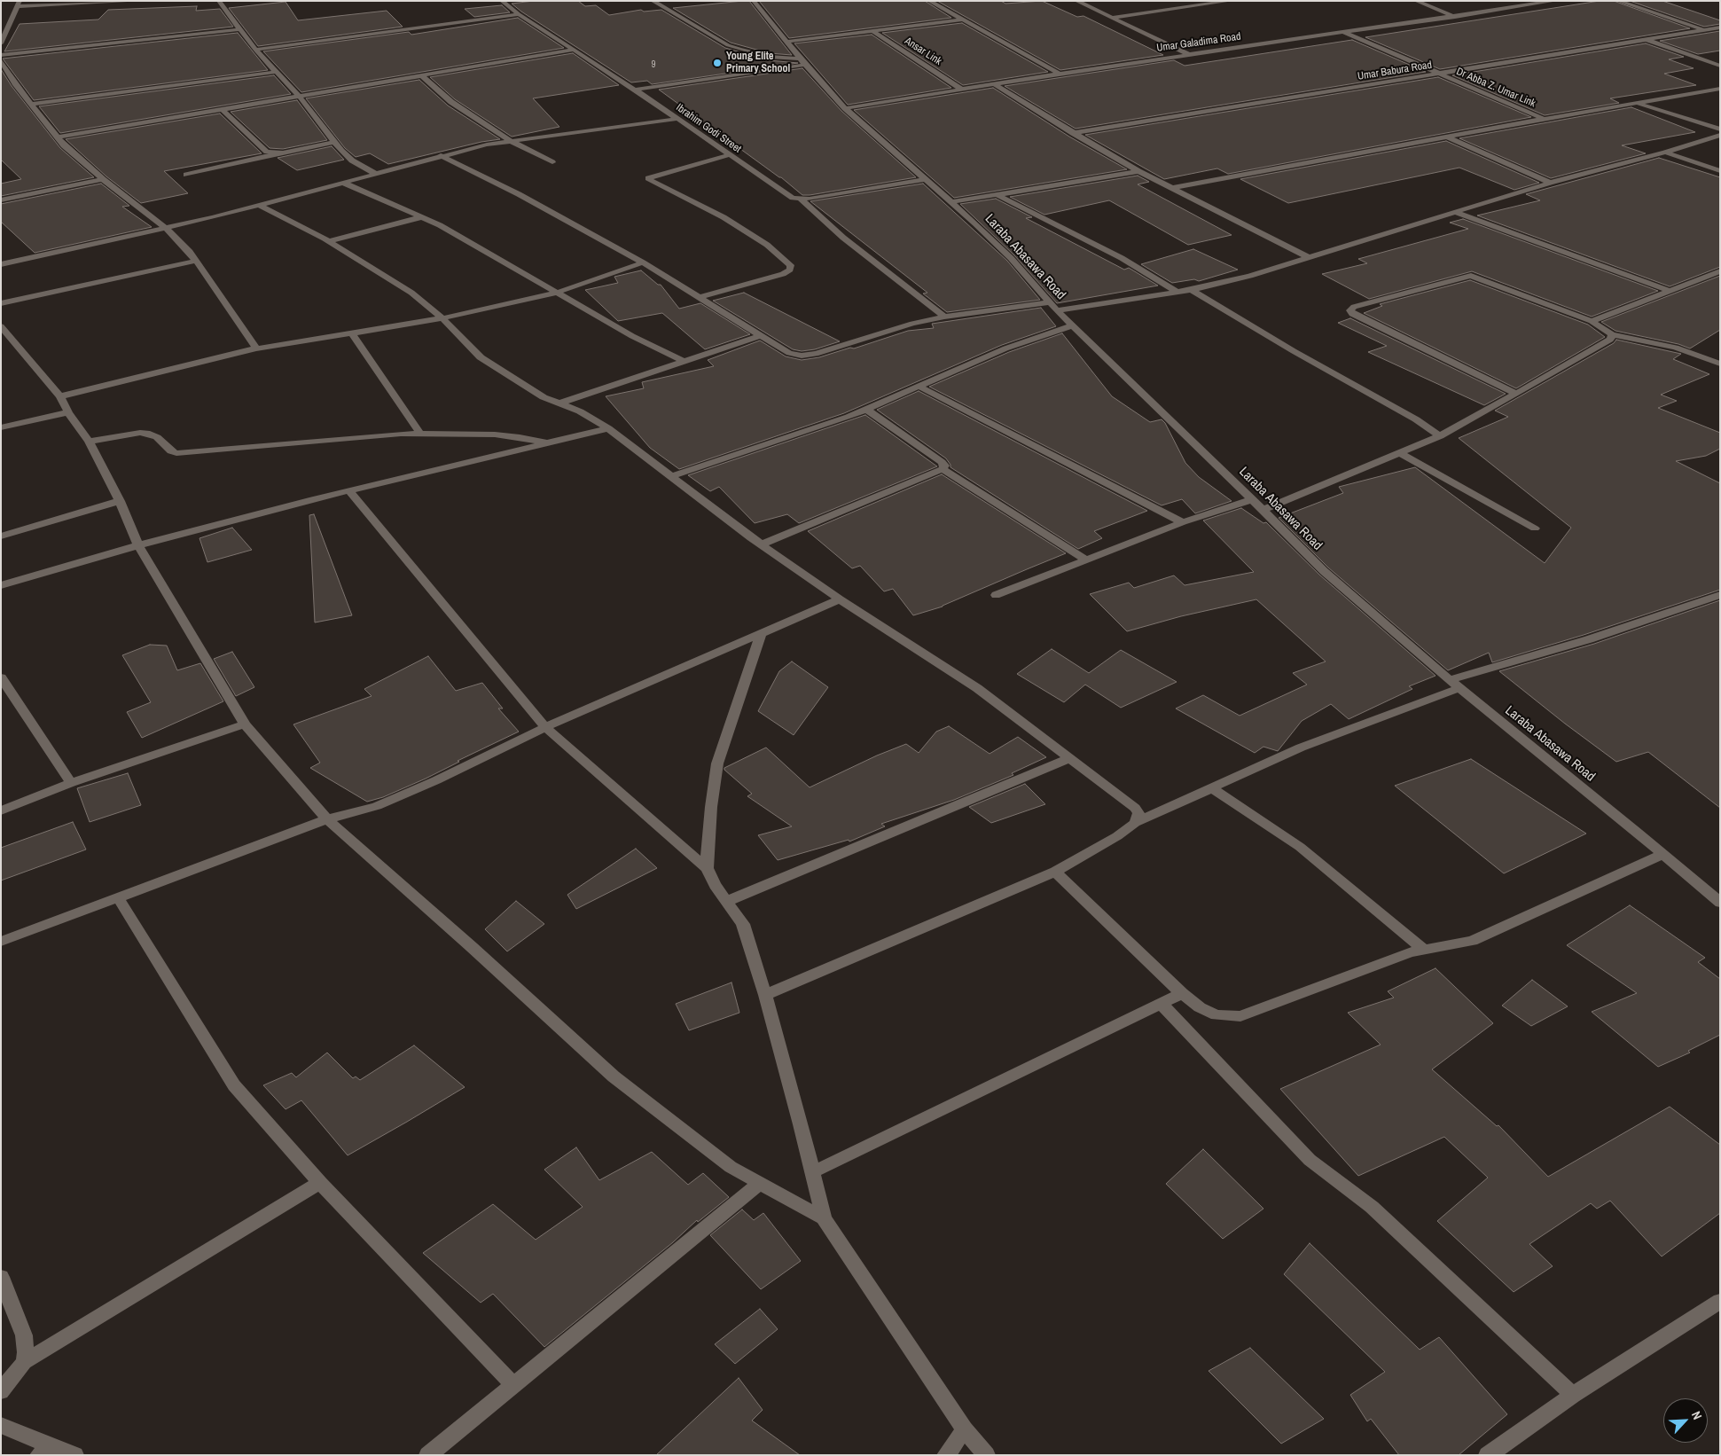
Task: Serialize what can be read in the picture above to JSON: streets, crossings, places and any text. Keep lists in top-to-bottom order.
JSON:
{
  "streets": {
    "street": [
      "Umar Galadima Road",
      "Ansar Link",
      "Umar Babura Road",
      "Dr Abba Z. Umar Link",
      "Ibrahim Godi Street",
      "Laraba Abasawa Road"
    ]
  },
  "crossings": [
    ["Umar Galadima Road", "Ansar Link"],
    ["Umar Galadima Road", "Dr Abba Z. Umar Link"],
    ["Umar Galadima Road", "Laraba Abasawa Road"],
    ["Umar Babura Road", "Dr Abba Z. Umar Link"]
  ],
  "places": ["Young Elite Primary School"],
  "house_numbers": ["9"],
  "north": "top right"
}
